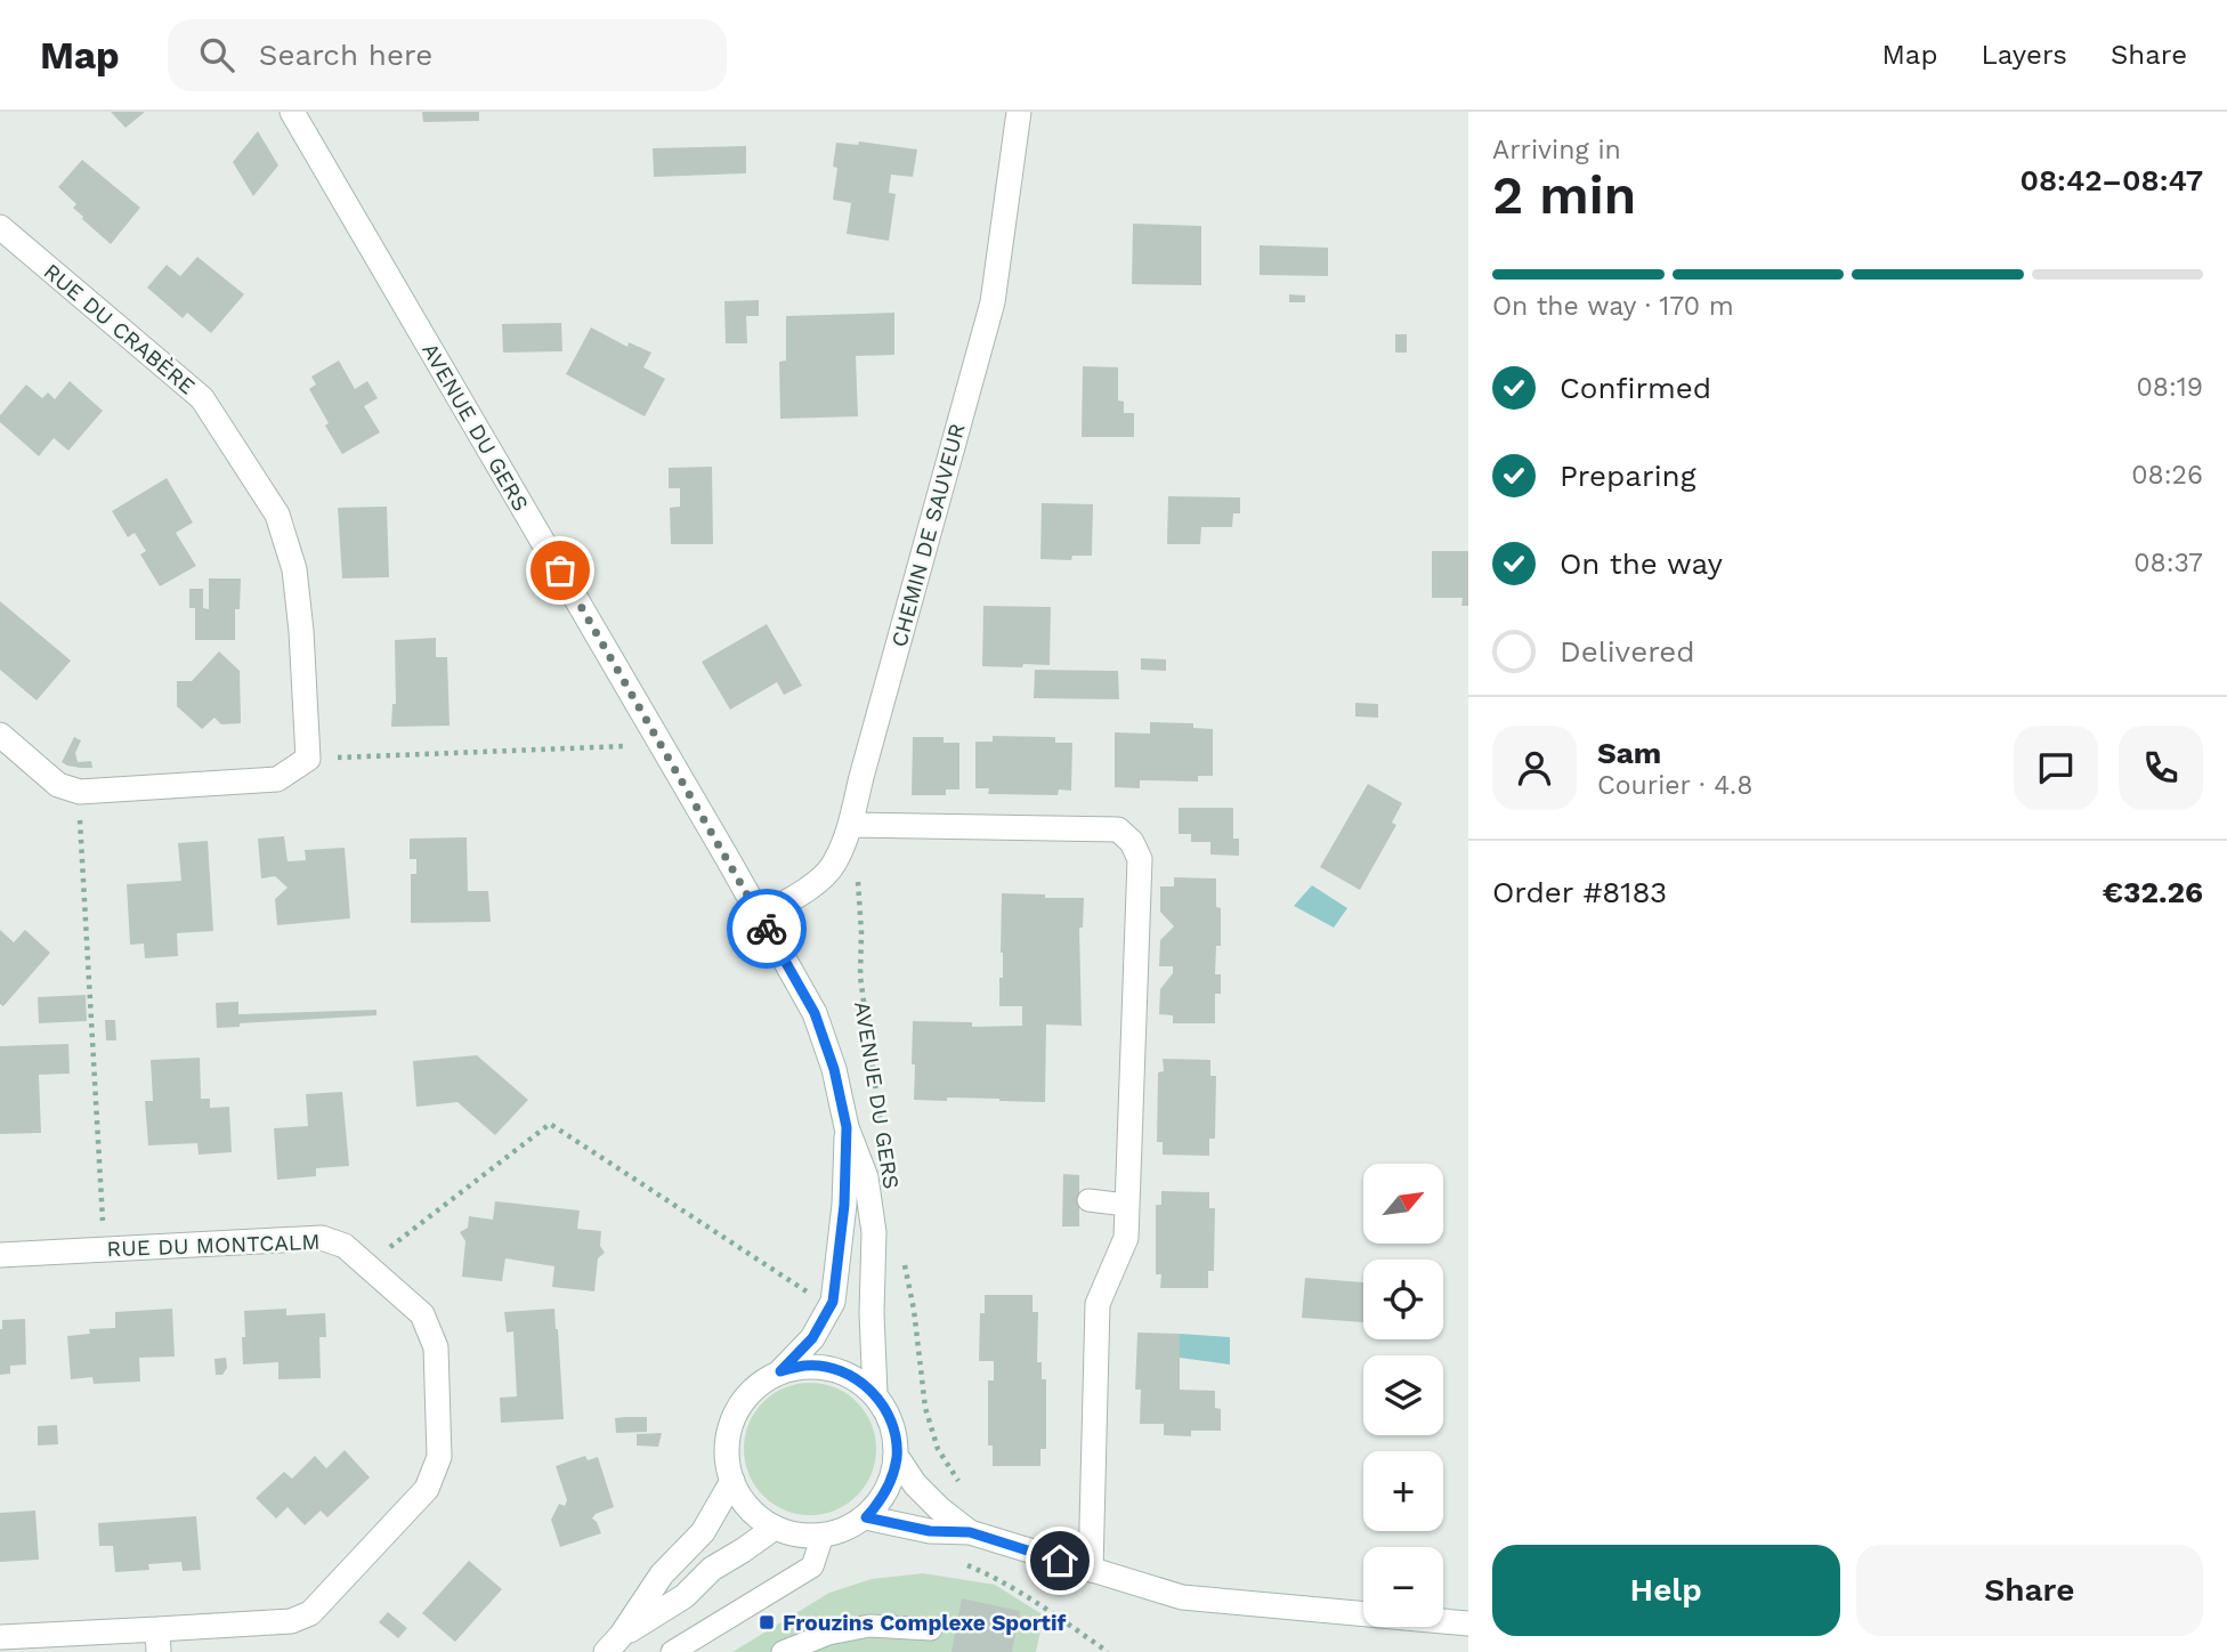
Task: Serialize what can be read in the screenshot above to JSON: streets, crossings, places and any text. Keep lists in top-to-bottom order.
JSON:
{
  "streets": {
    "street": [
      "RUE DU CRABÈRE",
      "AVENUE DU GERS",
      "CHEMIN DE SAUVEUR",
      "RUE DU MONTCALM"
    ]
  },
  "crossings": [
    ["AVENUE DU GERS", "CHEMIN DE SAUVEUR"]
  ],
  "places": {
    "transit": ["Frouzins Complexe Sportif"]
  },
  "north": "top right",
  "page": {
    "header": "Map",
    "search": "Search here",
    "nav": ["Map", "Layers", "Share"],
    "heading": ["2 min", "Arriving in", "08:42–08:47"],
    "panel": [
      "Sam",
      "Courier · 4.8",
      "Order #8183",
      "€32.26"
    ],
    "bar": "On the way · 170 m",
    "list": [
      ["Confirmed", "08:19"],
      ["Preparing", "08:26"],
      ["On the way", "08:37"],
      "Delivered"
    ],
    "map_buttons": ["+", "−"],
    "buttons": ["Help", "Share"]
  }
}
